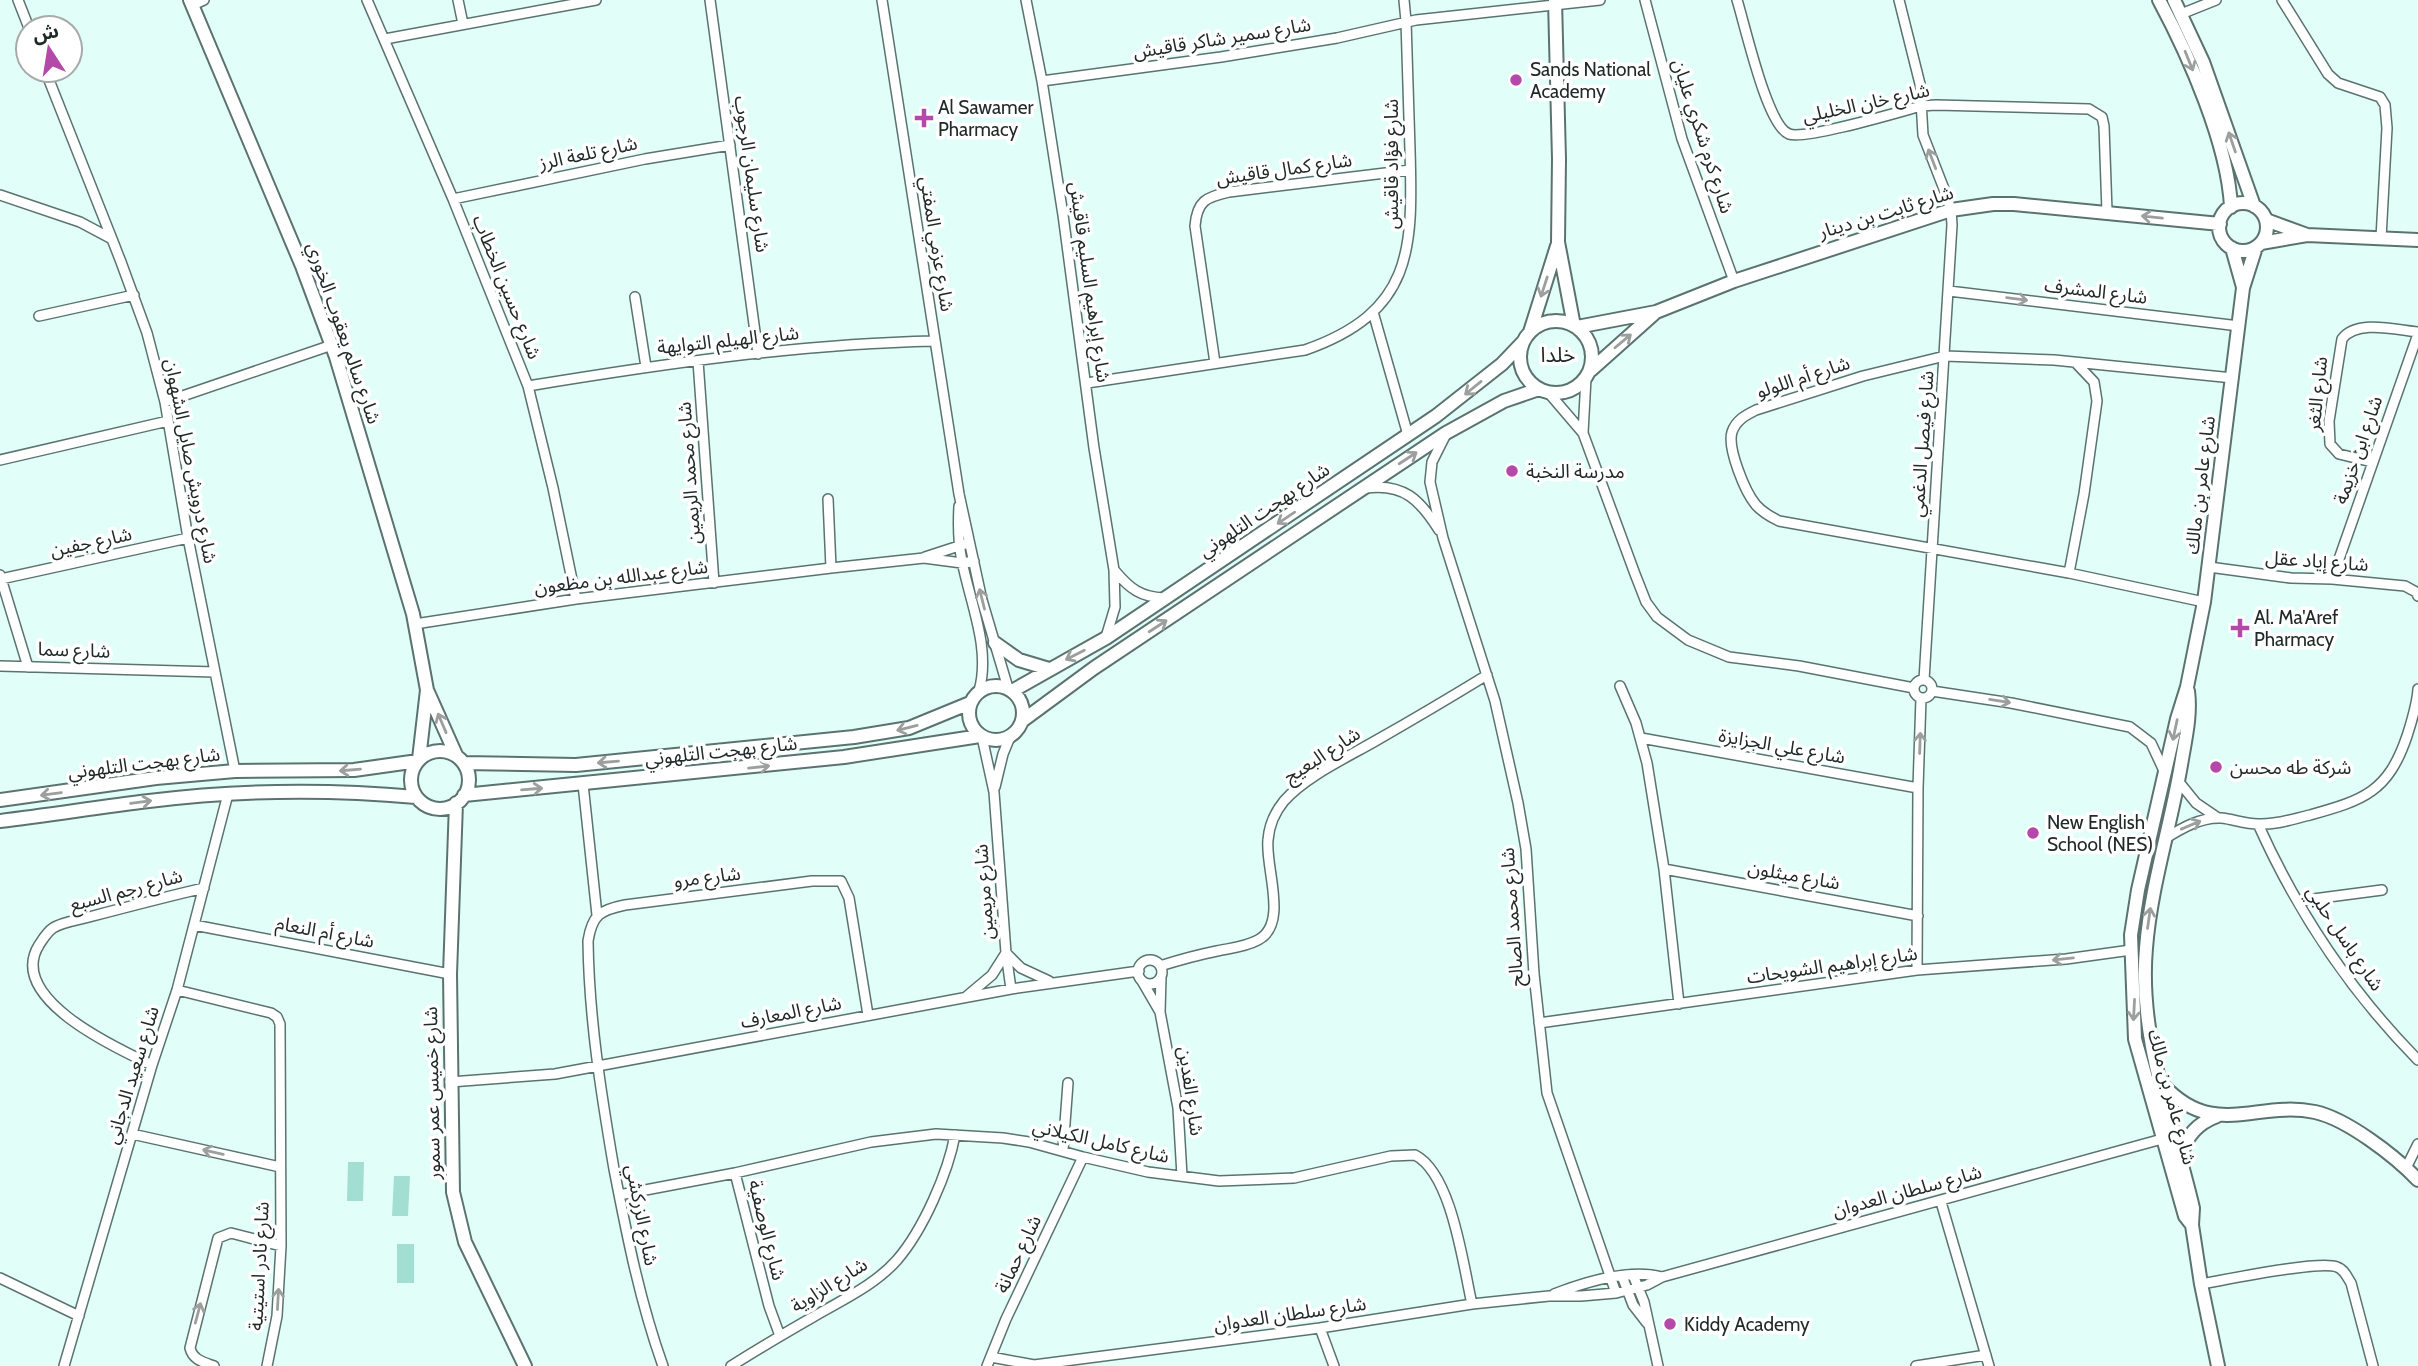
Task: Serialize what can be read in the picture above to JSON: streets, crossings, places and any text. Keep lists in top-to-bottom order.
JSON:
{
  "streets": {
    "street": [
      "شارع سمير شاكر قاقيش",
      "شارع خان الخليلي",
      "شارع كرم شكري عليان",
      "شارع تلعة الرز",
      "شارع فؤاد قاقيش",
      "شارع كمال قاقيش",
      "شارع سليمان الرجوب",
      "شارع ثابت بن دينار",
      "شارع عزمي المفتي",
      "شارع إبراهيم السليم قاقيش",
      "شارع حسين الخطاب",
      "شارع المشرف",
      "شارع سالم يعقوب الخوري",
      "شارع الهيلم التوايهة",
      "شارع أم اللولو",
      "شارع الثغر",
      "شارع فيصل الدغمي",
      "شارع ابن خزيمة",
      "شارع درويش صايل الشهوان",
      "شارع محمد الريمين",
      "شارع عامر بن مالك",
      "شارع بهجت التلهوني",
      "شارع جفين",
      "شارع إياد عقل",
      "شارع عبدالله بن مظعون",
      "شارع سما",
      "شارع علي الجزايزة",
      "شارع البعيج",
      "شارع ميثلون",
      "شارع مرو",
      "شارع رجم السبع",
      "شارع مريمين",
      "شارع محمد الصالح",
      "شارع أم النعام",
      "شارع باسل حلبي",
      "شارع إبراهيم الشويحات",
      "شارع المعارف",
      "شارع سعيد الدجاني",
      "شارع الفدين",
      "شارع خميس عمر سمور",
      "شارع كامل الكيلاني",
      "شارع سلطان العدوان",
      "شارع الزركشي",
      "شارع الوصفية",
      "شارع حمانة",
      "شارع نادر استيتية",
      "شارع الزاوية"
    ]
  },
  "crossings": [
    ["شارع سمير شاكر قاقيش", "شارع فؤاد قاقيش"],
    ["شارع سمير شاكر قاقيش", "شارع إبراهيم السليم قاقيش"],
    ["شارع خان الخليلي", "شارع ثابت بن دينار"],
    ["شارع كرم شكري عليان", "شارع ثابت بن دينار"],
    ["شارع تلعة الرز", "شارع سليمان الرجوب"],
    ["شارع تلعة الرز", "شارع حسين الخطاب"],
    ["شارع فؤاد قاقيش", "شارع كمال قاقيش"],
    ["شارع فؤاد قاقيش", "شارع إبراهيم السليم قاقيش"],
    ["شارع سليمان الرجوب", "شارع الهيلم التوايهة"],
    ["شارع ثابت بن دينار", "شارع فيصل الدغمي"],
    ["شارع ثابت بن دينار", "شارع عامر بن مالك"],
    ["شارع ثابت بن دينار", "شارع بهجت التلهوني"],
    ["شارع عزمي المفتي", "شارع الهيلم التوايهة"],
    ["شارع عزمي المفتي", "شارع بهجت التلهوني"],
    ["شارع عزمي المفتي", "شارع عبدالله بن مظعون"],
    ["شارع عزمي المفتي", "شارع مريمين"],
    ["شارع إبراهيم السليم قاقيش", "شارع بهجت التلهوني"],
    ["شارع حسين الخطاب", "شارع الهيلم التوايهة"],
    ["شارع حسين الخطاب", "شارع عبدالله بن مظعون"],
    ["شارع المشرف", "شارع فيصل الدغمي"],
    ["شارع المشرف", "شارع عامر بن مالك"],
    ["شارع سالم يعقوب الخوري", "شارع بهجت التلهوني"],
    ["شارع سالم يعقوب الخوري", "شارع عبدالله بن مظعون"],
    ["شارع سالم يعقوب الخوري", "شارع خميس عمر سمور"],
    ["شارع الهيلم التوايهة", "شارع محمد الريمين"],
    ["شارع أم اللولو", "شارع فيصل الدغمي"],
    ["شارع أم اللولو", "شارع عامر بن مالك"],
    ["شارع الثغر", "شارع ابن خزيمة"],
    ["شارع ابن خزيمة", "شارع إياد عقل"],
    ["شارع درويش صايل الشهوان", "شارع بهجت التلهوني"],
    ["شارع درويش صايل الشهوان", "شارع جفين"],
    ["شارع درويش صايل الشهوان", "شارع سما"],
    ["شارع محمد الريمين", "شارع عبدالله بن مظعون"],
    ["شارع عامر بن مالك", "شارع إياد عقل"],
    ["شارع عامر بن مالك", "شارع إبراهيم الشويحات"],
    ["شارع عامر بن مالك", "شارع سلطان العدوان"],
    ["شارع بهجت التلهوني", "شارع مريمين"],
    ["شارع بهجت التلهوني", "شارع محمد الصالح"],
    ["شارع بهجت التلهوني", "شارع سعيد الدجاني"],
    ["شارع بهجت التلهوني", "شارع خميس عمر سمور"],
    ["شارع جفين", "شارع سما"],
    ["شارع البعيج", "شارع محمد الصالح"],
    ["شارع البعيج", "شارع المعارف"],
    ["شارع البعيج", "شارع الفدين"],
    ["شارع مرو", "شارع المعارف"],
    ["شارع رجم السبع", "شارع سعيد الدجاني"],
    ["شارع مريمين", "شارع المعارف"],
    ["شارع محمد الصالح", "شارع إبراهيم الشويحات"],
    ["شارع محمد الصالح", "شارع سلطان العدوان"],
    ["شارع أم النعام", "شارع سعيد الدجاني"],
    ["شارع أم النعام", "شارع خميس عمر سمور"],
    ["شارع المعارف", "شارع الفدين"],
    ["شارع المعارف", "شارع خميس عمر سمور"],
    ["شارع المعارف", "شارع الزركشي"],
    ["شارع سعيد الدجاني", "شارع نادر استيتية"],
    ["شارع الفدين", "شارع كامل الكيلاني"],
    ["شارع كامل الكيلاني", "شارع سلطان العدوان"],
    ["شارع كامل الكيلاني", "شارع الزركشي"],
    ["شارع كامل الكيلاني", "شارع الوصفية"],
    ["شارع كامل الكيلاني", "شارع حمانة"],
    ["شارع كامل الكيلاني", "شارع الزاوية"],
    ["شارع سلطان العدوان", "شارع حمانة"],
    ["شارع الوصفية", "شارع الزاوية"]
  ],
  "one_way": ["شارع المشرف", "شارع إبراهيم الشويحات"],
  "districts": ["خلدا"],
  "places": {
    "other": [
      "Sands National Academy",
      "مدرسة النخبة",
      "شركة طه محسن",
      "New English School (NES)",
      "Kiddy Academy"
    ],
    "health": ["Al Sawamer Pharmacy", "Al. Ma'Aref Pharmacy"]
  },
  "north": "top"
}
